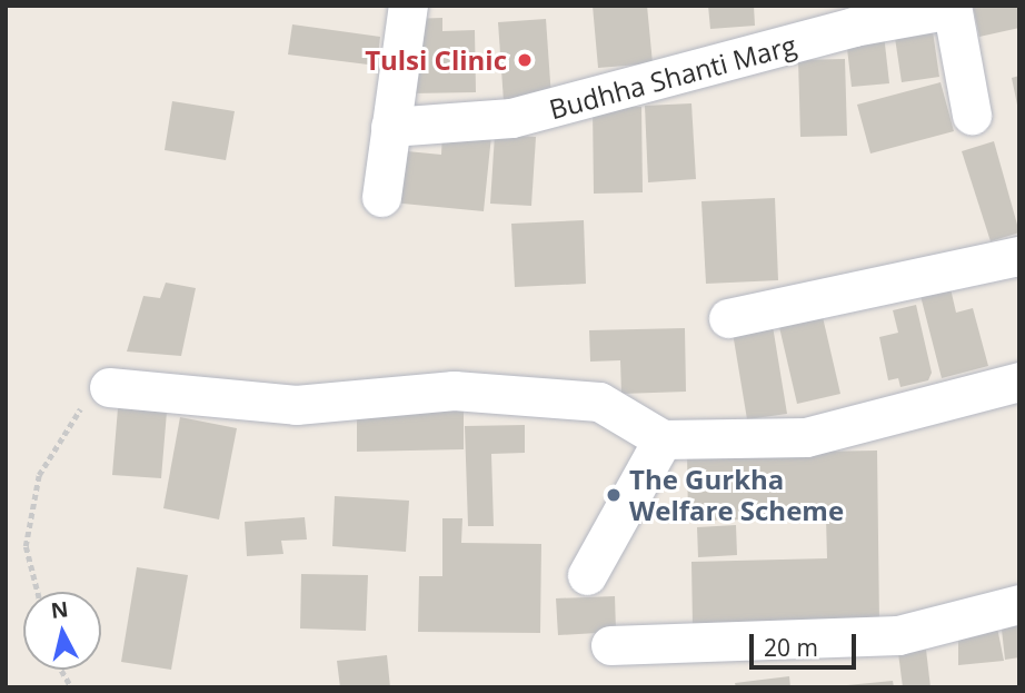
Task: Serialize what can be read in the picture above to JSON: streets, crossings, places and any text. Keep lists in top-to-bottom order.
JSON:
{
  "streets": {
    "street": ["Budhha Shanti Marg"]
  },
  "places": ["Tulsi Clinic", "The Gurkha Welfare Scheme"],
  "scale_bar": "20 m",
  "north": "top"
}
